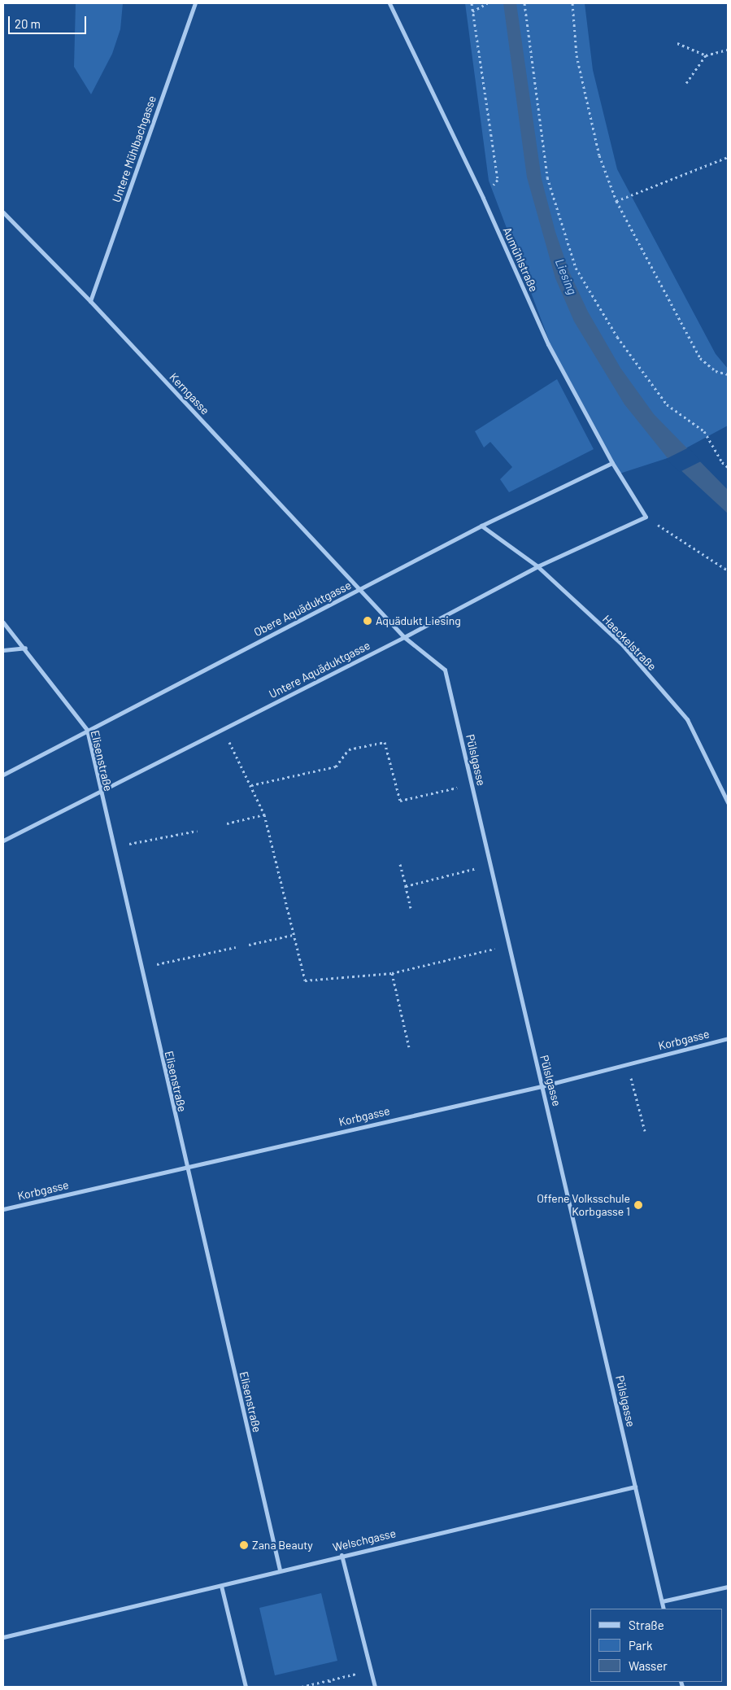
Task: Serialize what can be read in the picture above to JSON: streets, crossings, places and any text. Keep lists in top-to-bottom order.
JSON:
{
  "streets": {
    "street": [
      "Untere Mühlbachgasse",
      "Aumühlstraße",
      "Kerngasse",
      "Obere Aquäduktgasse",
      "Haeckelstraße",
      "Untere Aquäduktgasse",
      "Pülslgasse",
      "Elisenstraße",
      "Korbgasse",
      "Welschgasse"
    ]
  },
  "crossings": [
    ["Untere Mühlbachgasse", "Kerngasse"],
    ["Aumühlstraße", "Obere Aquäduktgasse"],
    ["Aumühlstraße", "Untere Aquäduktgasse"],
    ["Kerngasse", "Obere Aquäduktgasse"],
    ["Kerngasse", "Pülslgasse"],
    ["Obere Aquäduktgasse", "Haeckelstraße"],
    ["Obere Aquäduktgasse", "Pülslgasse"],
    ["Obere Aquäduktgasse", "Elisenstraße"],
    ["Haeckelstraße", "Untere Aquäduktgasse"],
    ["Untere Aquäduktgasse", "Pülslgasse"],
    ["Untere Aquäduktgasse", "Elisenstraße"],
    ["Pülslgasse", "Korbgasse"],
    ["Pülslgasse", "Welschgasse"],
    ["Elisenstraße", "Korbgasse"],
    ["Elisenstraße", "Welschgasse"]
  ],
  "water": ["Liesing"],
  "places": ["Aquädukt Liesing", "Offene Volksschule Korbgasse 1", "Zana Beauty"],
  "legend": ["Straße", "Park", "Wasser"],
  "scale_bar": "20 m"
}
